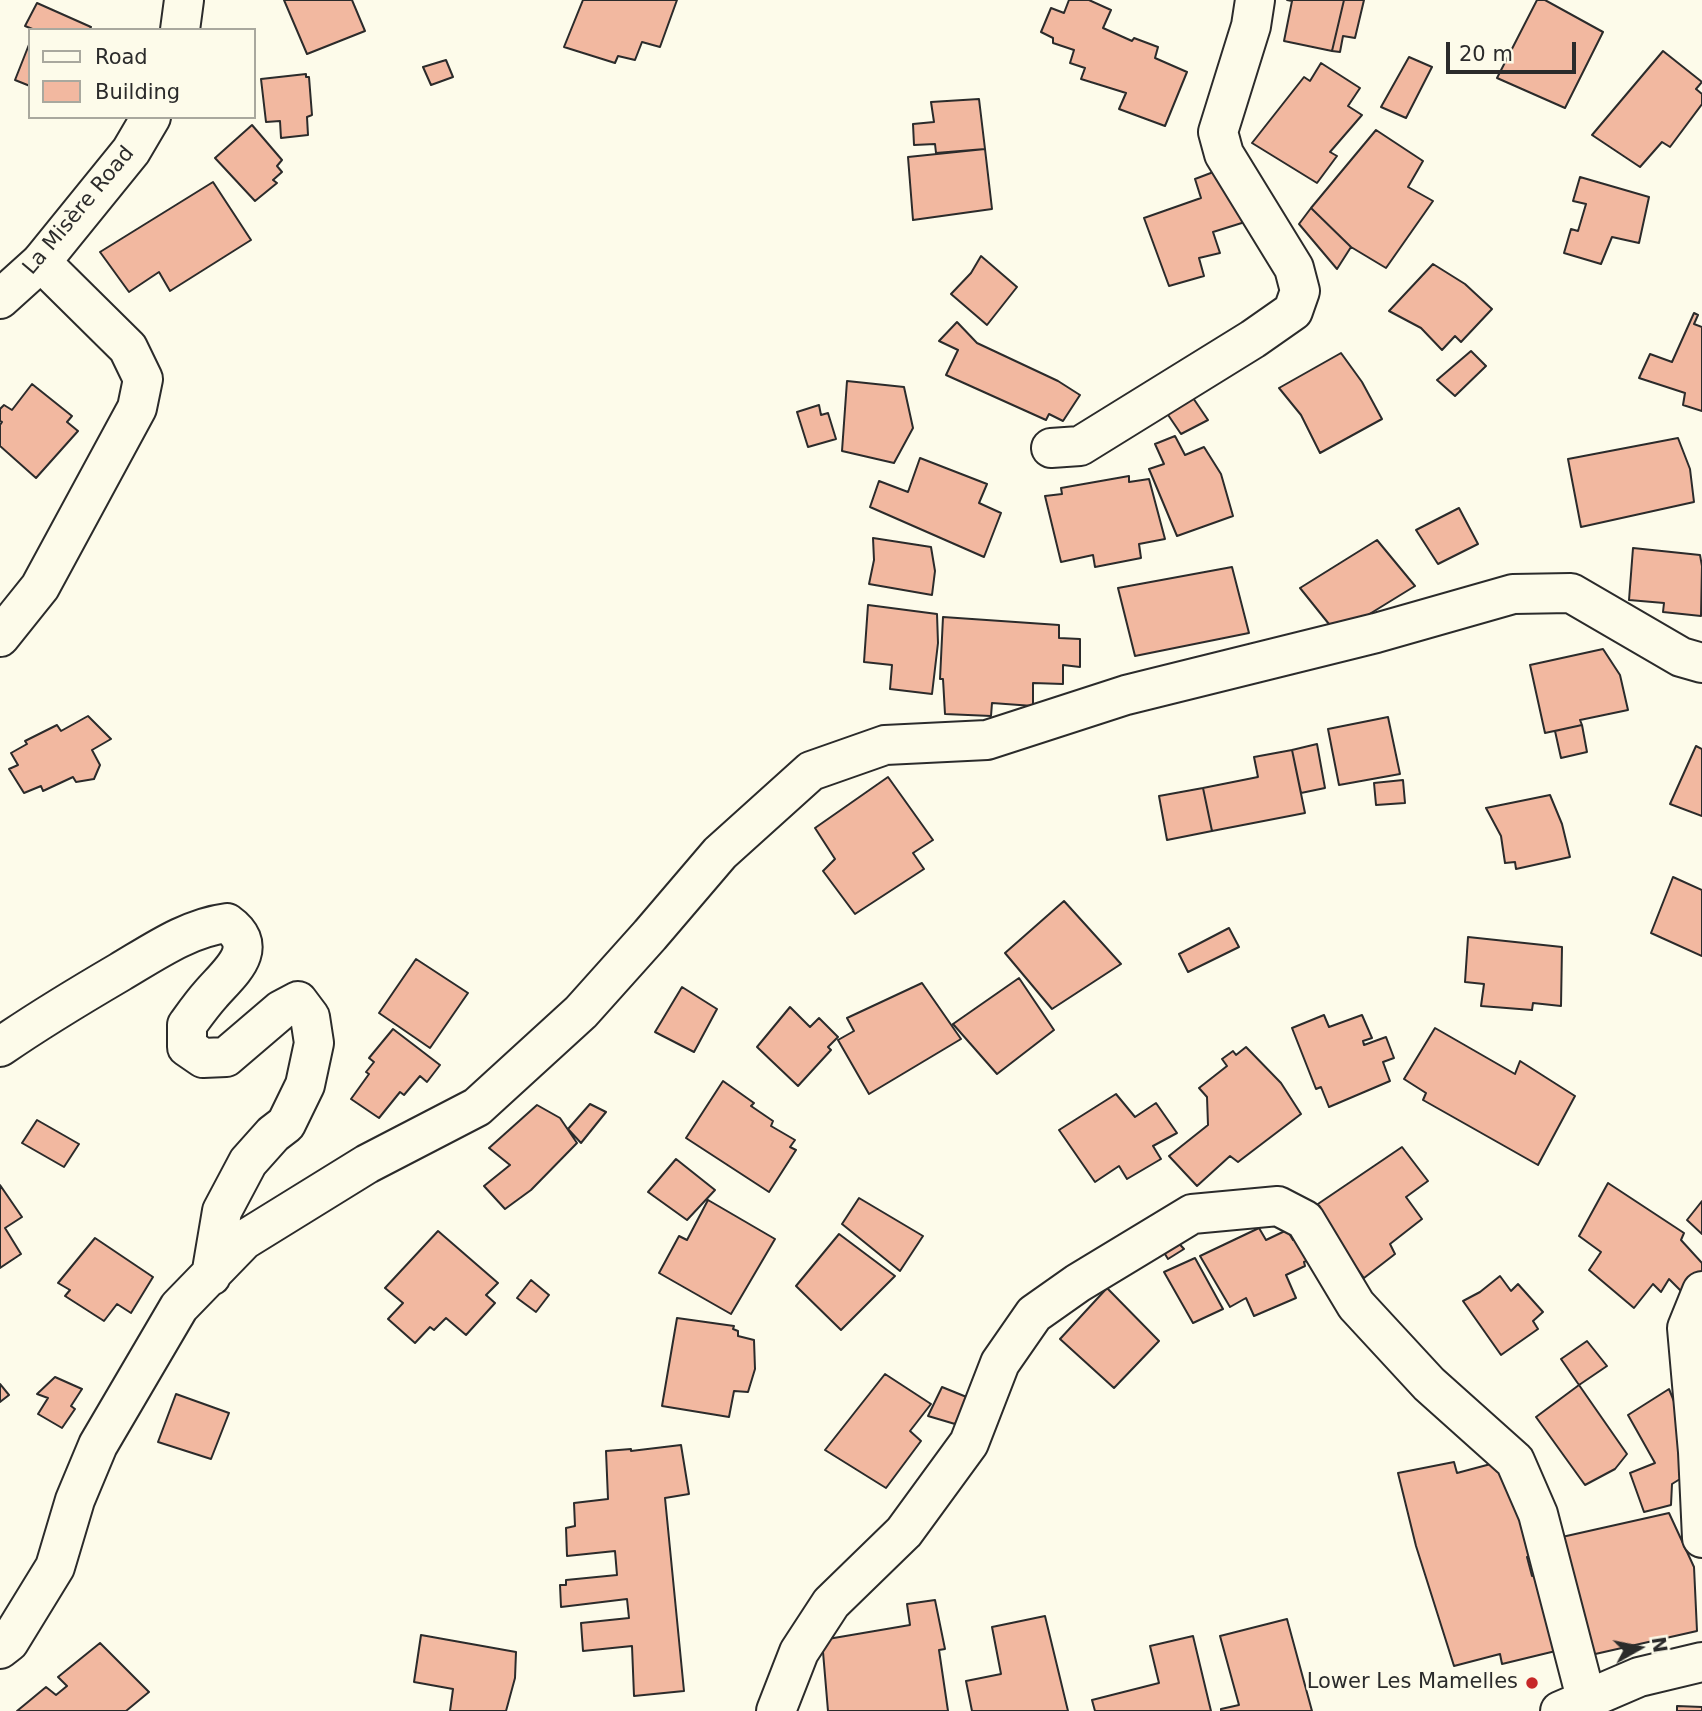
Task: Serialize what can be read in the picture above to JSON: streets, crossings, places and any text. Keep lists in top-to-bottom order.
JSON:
{
  "streets": {
    "street": ["La Misère Road"]
  },
  "places": ["Lower Les Mamelles"],
  "legend": ["Road", "Building"],
  "scale_bar": "20 m",
  "north": "right"
}
